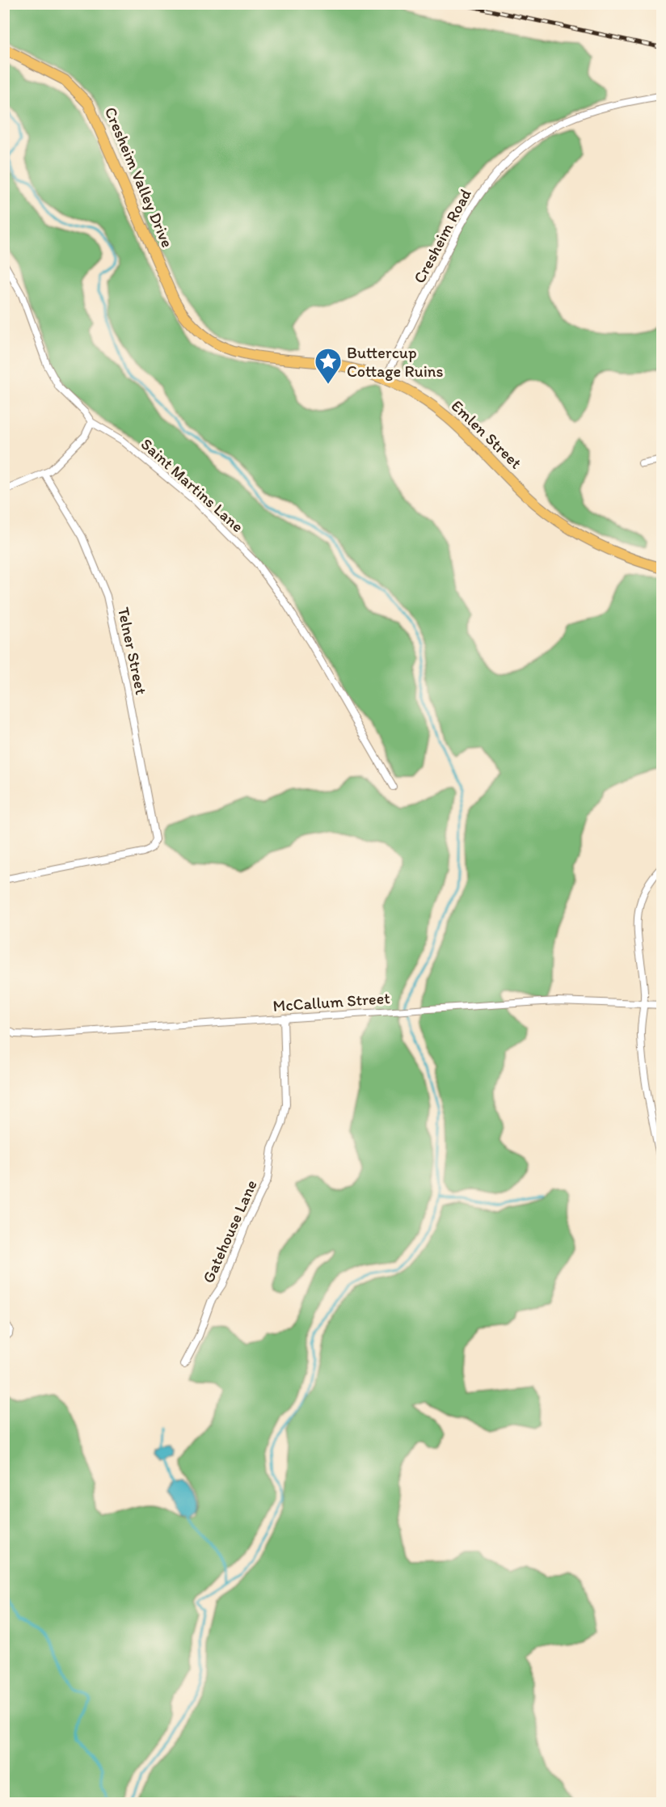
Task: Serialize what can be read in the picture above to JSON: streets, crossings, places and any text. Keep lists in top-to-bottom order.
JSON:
{
  "streets": {
    "main road": ["Cresheim Valley Drive", "Emlen Street"],
    "street": [
      "Cresheim Road",
      "Saint Martins Lane",
      "Telner Street",
      "McCallum Street",
      "Gatehouse Lane"
    ]
  },
  "crossings": [
    ["Cresheim Valley Drive", "Emlen Street"],
    ["Cresheim Road", "Emlen Street"],
    ["McCallum Street", "Gatehouse Lane"]
  ],
  "places": {
    "place": ["Buttercup Cottage Ruins"]
  }
}
